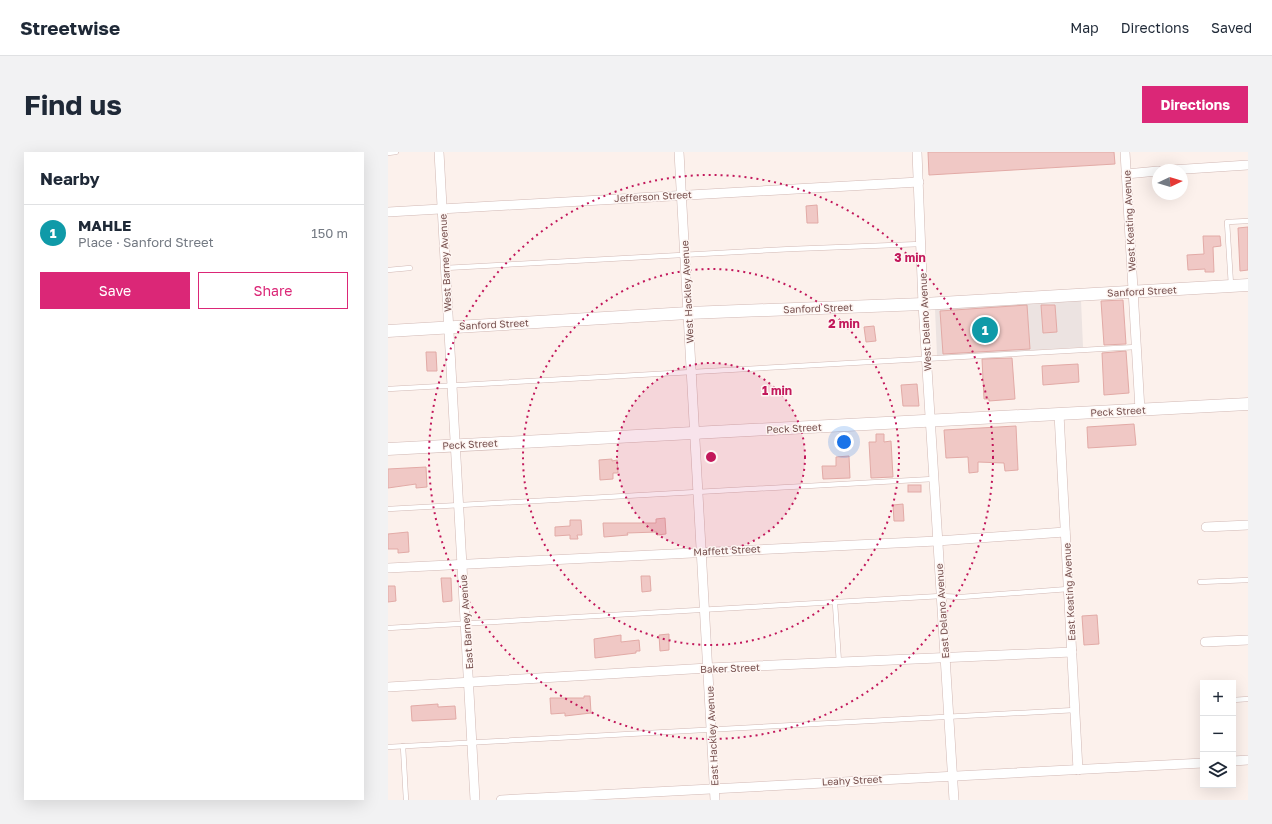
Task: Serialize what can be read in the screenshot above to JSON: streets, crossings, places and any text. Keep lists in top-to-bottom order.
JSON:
{
  "streets": {
    "street": [
      "Jefferson Street",
      "West Keating Avenue",
      "West Barney Avenue",
      "Sanford Street",
      "West Hackley Avenue",
      "West Delano Avenue",
      "Peck Street",
      "Maffett Street",
      "East Keating Avenue",
      "East Delano Avenue",
      "East Barney Avenue",
      "Baker Street",
      "East Hackley Avenue",
      "Leahy Street"
    ]
  },
  "crossings": [
    ["Jefferson Street", "West Barney Avenue"],
    ["Jefferson Street", "West Hackley Avenue"],
    ["Jefferson Street", "West Delano Avenue"],
    ["West Keating Avenue", "Sanford Street"],
    ["West Keating Avenue", "Peck Street"],
    ["West Barney Avenue", "Sanford Street"],
    ["West Barney Avenue", "Peck Street"],
    ["West Barney Avenue", "East Barney Avenue"],
    ["Sanford Street", "West Hackley Avenue"],
    ["Sanford Street", "West Delano Avenue"],
    ["West Hackley Avenue", "Peck Street"],
    ["West Hackley Avenue", "East Hackley Avenue"],
    ["West Delano Avenue", "Peck Street"],
    ["West Delano Avenue", "East Delano Avenue"],
    ["Peck Street", "East Keating Avenue"],
    ["Peck Street", "East Delano Avenue"],
    ["Peck Street", "East Barney Avenue"],
    ["Peck Street", "East Hackley Avenue"],
    ["Maffett Street", "East Keating Avenue"],
    ["Maffett Street", "East Delano Avenue"],
    ["Maffett Street", "East Barney Avenue"],
    ["Maffett Street", "East Hackley Avenue"],
    ["East Keating Avenue", "Baker Street"],
    ["East Keating Avenue", "Leahy Street"],
    ["East Delano Avenue", "Baker Street"],
    ["East Delano Avenue", "Leahy Street"],
    ["East Barney Avenue", "Baker Street"],
    ["Baker Street", "East Hackley Avenue"],
    ["East Hackley Avenue", "Leahy Street"]
  ],
  "north": "right",
  "page": {
    "header": "Streetwise",
    "nav": ["Map", "Directions", "Saved"],
    "buttons": [
      "Directions",
      ["Save", "Share"]
    ],
    "title": "Find us",
    "heading": "Nearby",
    "list": [
      {
        "mark": "1",
        "name": "MAHLE",
        "note": "Place · Sanford Street",
        "value": "150 m"
      }
    ],
    "pins": "1",
    "map_buttons": ["+", "−"]
  },
  "rings": ["3 min", "2 min", "1 min"]
}
